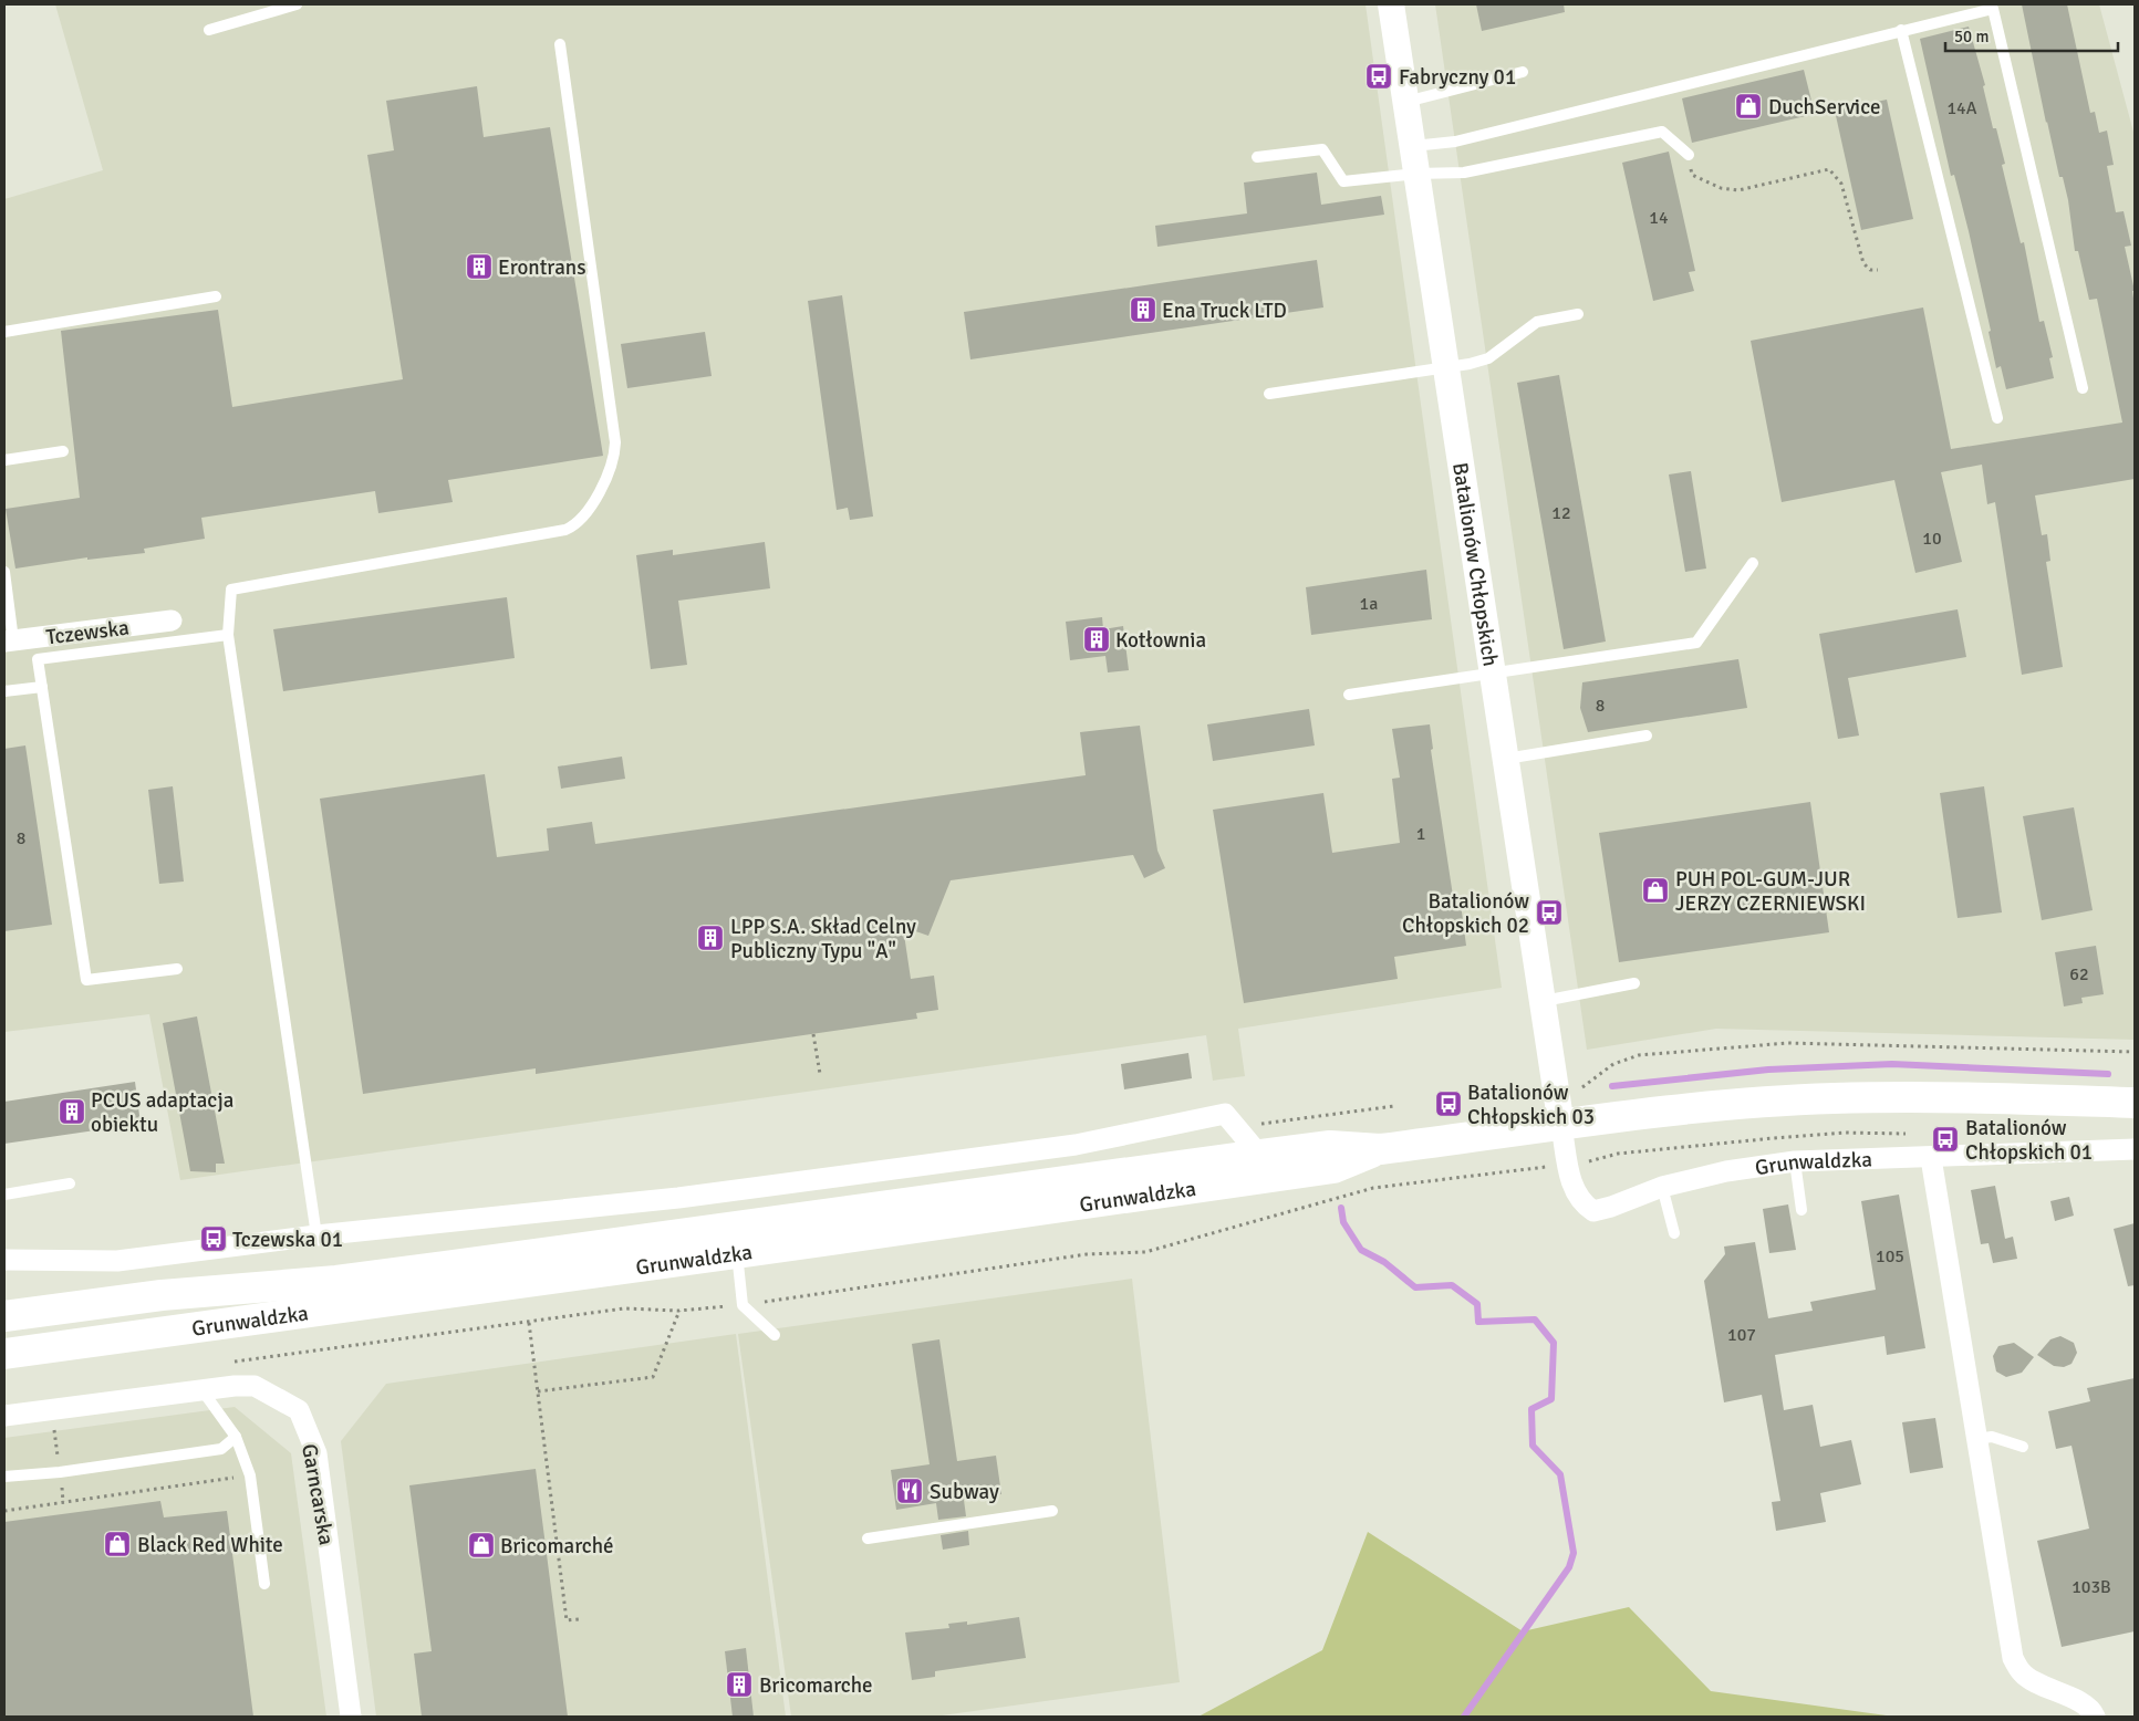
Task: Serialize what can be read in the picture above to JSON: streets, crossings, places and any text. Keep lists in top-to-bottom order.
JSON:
{
  "streets": {
    "main road": ["Grunwaldzka"],
    "street": ["Batalionów Chłopskich", "Tczewska", "Garncarska"]
  },
  "crossings": [
    ["Batalionów Chłopskich", "Grunwaldzka"]
  ],
  "places": {
    "bus stop": [
      "Fabryczny 01",
      "Batalionów Chłopskich 02",
      "Batalionów Chłopskich 03",
      "Batalionów Chłopskich 01",
      "Tczewska 01"
    ],
    "shop": [
      "DuchService",
      "PUH POL-GUM-JUR JERZY CZERNIEWSKI",
      "Black Red White",
      "Bricomarché"
    ],
    "building": [
      "Erontrans",
      "Ena Truck LTD",
      "Kotłownia",
      "LPP S.A. Skład Celny Publiczny Typu \"A\"",
      "PCUS adaptacja obiektu",
      "Bricomarche"
    ],
    "restaurant": ["Subway"]
  },
  "house_numbers": [
    "14A",
    "14",
    "12",
    "10",
    "1a",
    "8",
    "1",
    "8",
    "62",
    "105",
    "107",
    "103B"
  ],
  "scale_bar": "50 m"
}
